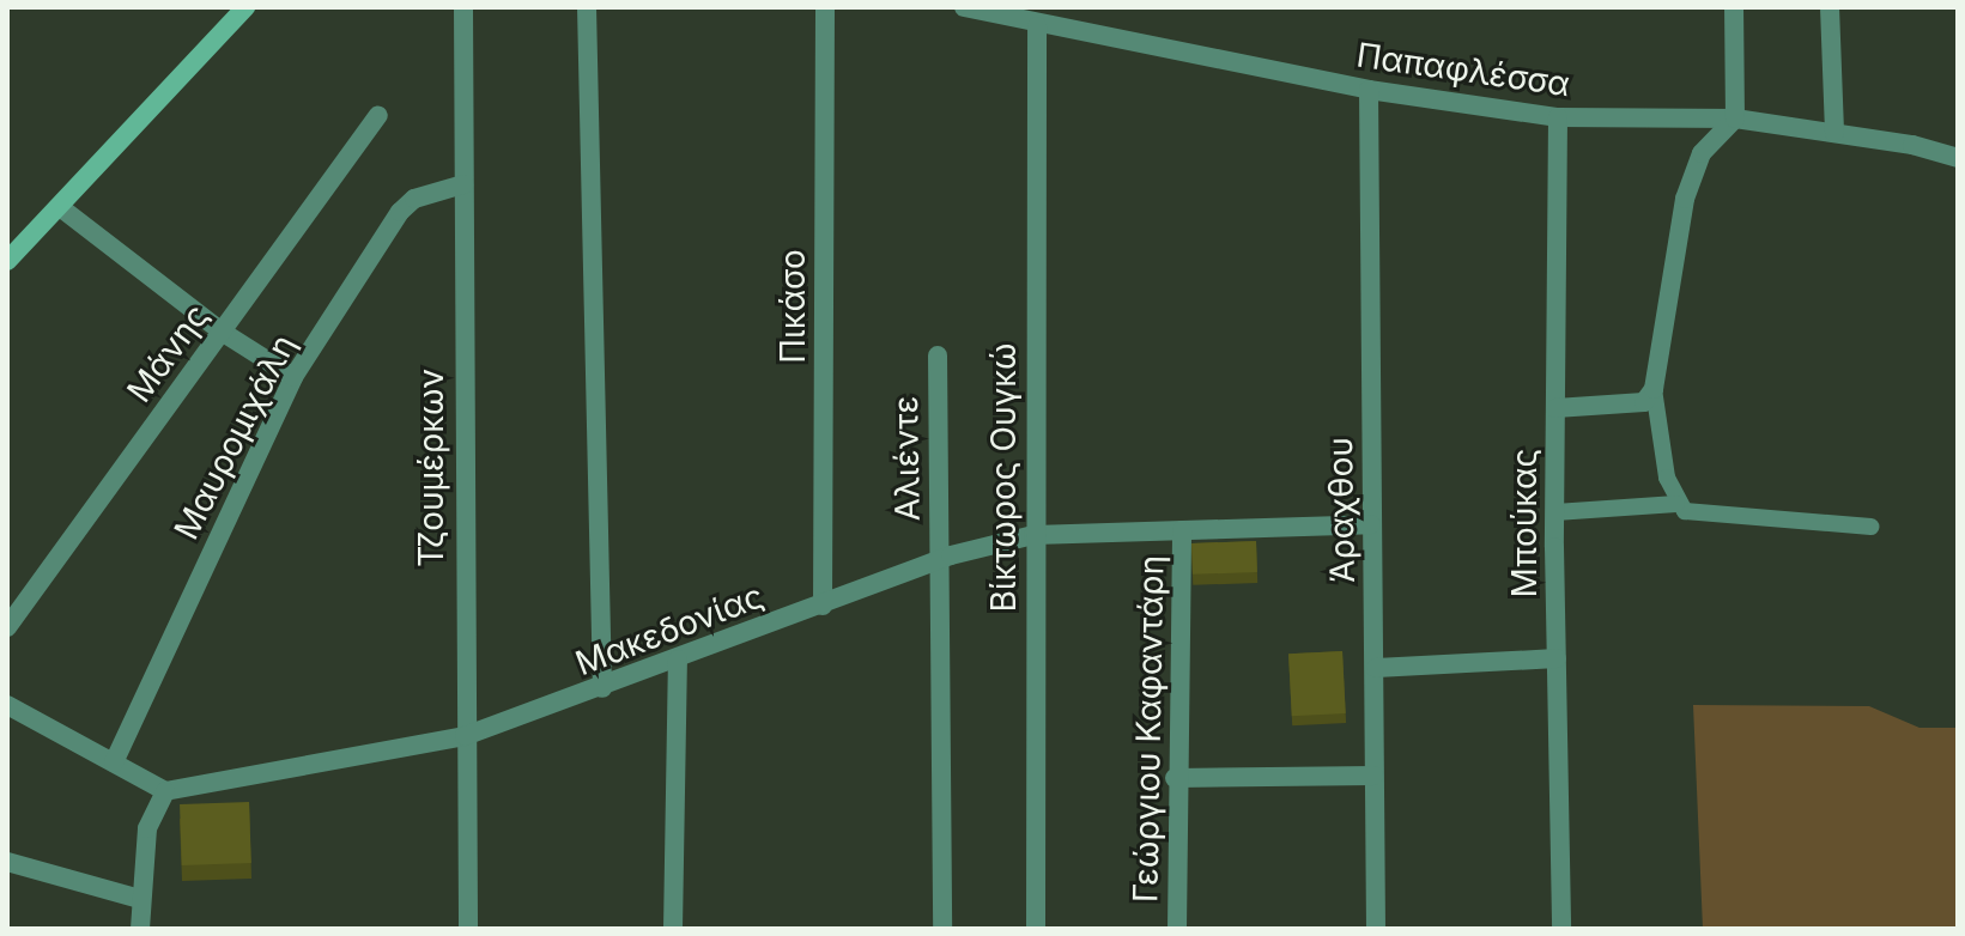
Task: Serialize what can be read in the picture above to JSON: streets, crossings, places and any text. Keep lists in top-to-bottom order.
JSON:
{
  "streets": {
    "street": [
      "Παπαφλέσσα",
      "Πικάσο",
      "Μάνης",
      "Μαυρομιχάλη",
      "Αλιέντε",
      "Τζουμέρκων",
      "Βίκτωρος Ουγκώ",
      "Άραχθου",
      "Μπούκας",
      "Μακεδονίας",
      "Γεώργιου Καφαντάρη"
    ]
  },
  "crossings": [
    ["Παπαφλέσσα", "Βίκτωρος Ουγκώ"],
    ["Παπαφλέσσα", "Άραχθου"],
    ["Παπαφλέσσα", "Μπούκας"],
    ["Πικάσο", "Μακεδονίας"],
    ["Μαυρομιχάλη", "Τζουμέρκων"],
    ["Αλιέντε", "Μακεδονίας"],
    ["Τζουμέρκων", "Μακεδονίας"],
    ["Βίκτωρος Ουγκώ", "Μακεδονίας"],
    ["Άραχθου", "Μακεδονίας"],
    ["Μακεδονίας", "Γεώργιου Καφαντάρη"]
  ]
}
